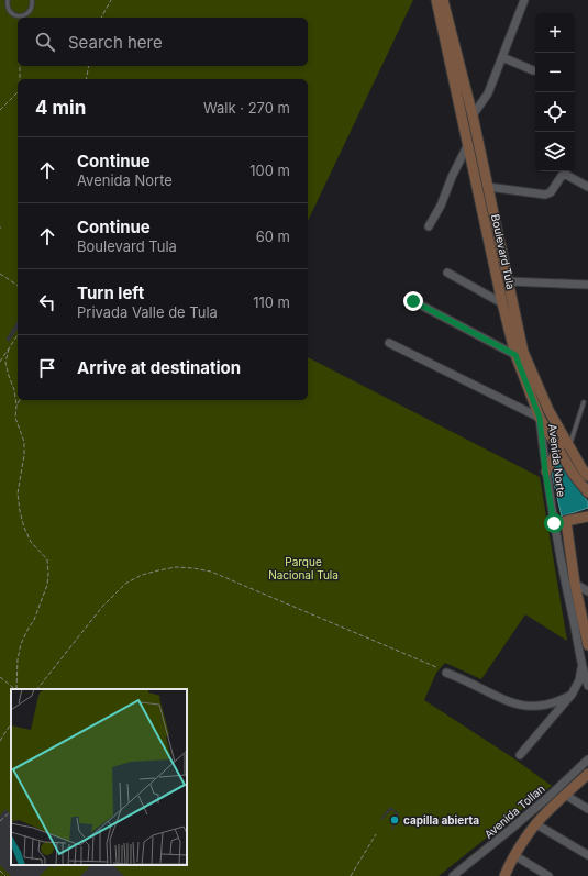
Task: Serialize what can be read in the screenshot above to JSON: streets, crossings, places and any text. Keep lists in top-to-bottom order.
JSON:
{
  "streets": {
    "main road": ["Boulevard Tula"],
    "street": ["Avenida Norte", "Avenida Tollan"]
  },
  "crossings": [
    ["Boulevard Tula", "Avenida Norte"]
  ],
  "parks": ["Parque Nacional Tula"],
  "places": ["capilla abierta"],
  "page": {
    "map_buttons": ["+", "−"],
    "search": "Search here",
    "heading": ["4 min", "Walk · 270 m"],
    "list": [
      ["Continue", "Avenida Norte", "100 m"],
      ["Continue", "Boulevard Tula", "60 m"],
      ["Turn left", "Privada Valle de Tula", "110 m"],
      "Arrive at destination"
    ]
  }
}
